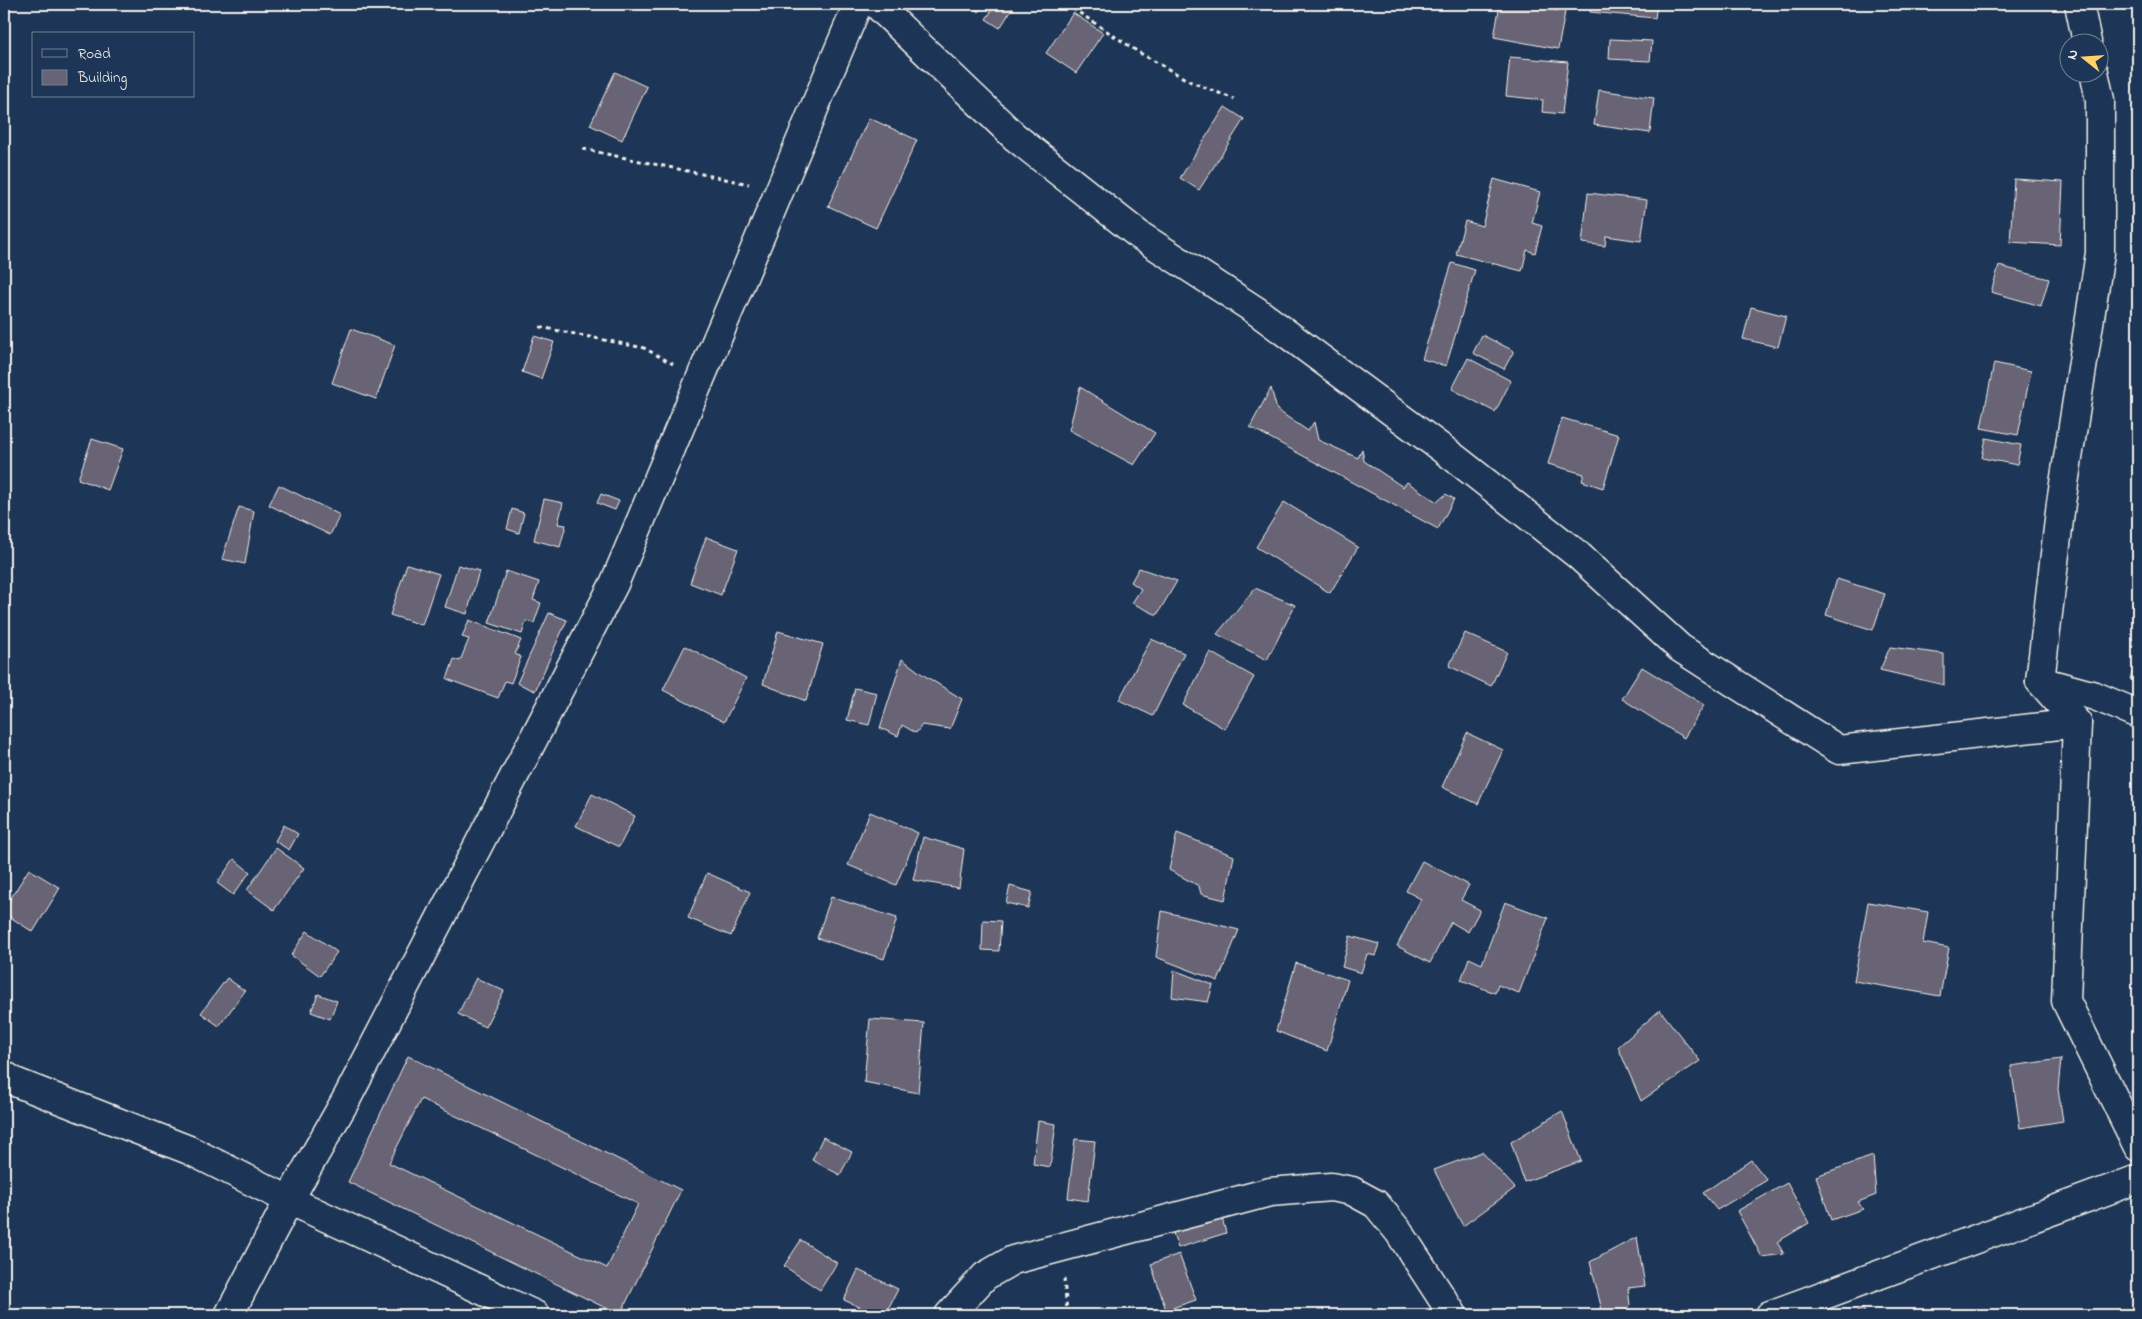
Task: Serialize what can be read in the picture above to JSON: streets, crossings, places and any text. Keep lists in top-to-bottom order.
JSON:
{
  "legend": ["Road", "Building"],
  "north": "left"
}
